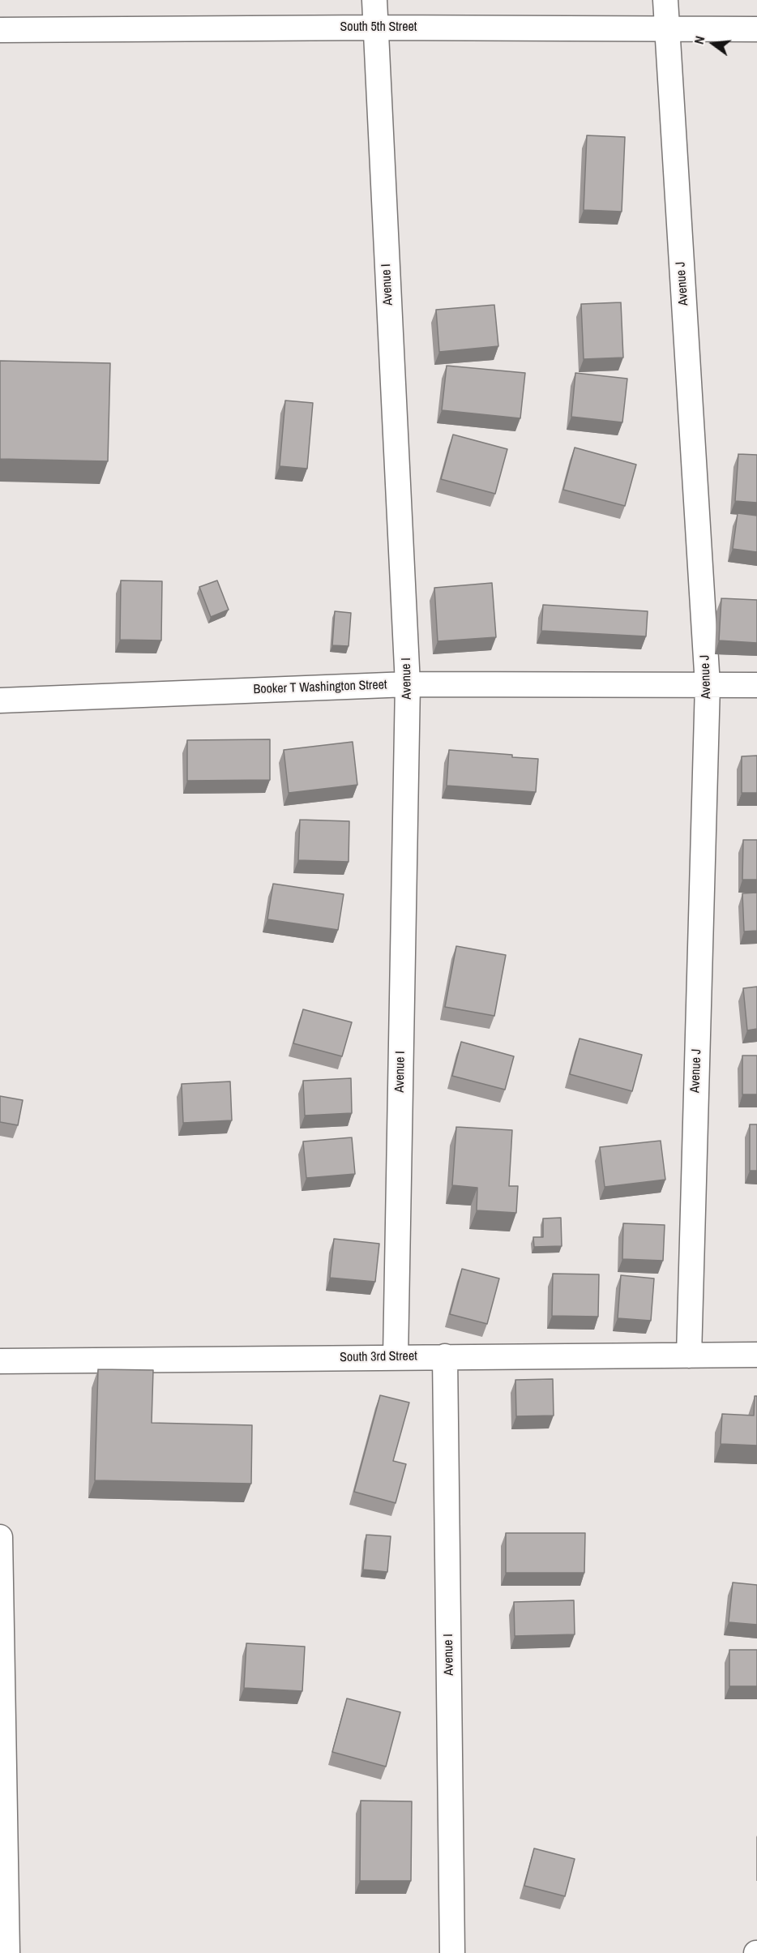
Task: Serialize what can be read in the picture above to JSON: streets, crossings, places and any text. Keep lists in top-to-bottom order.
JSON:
{
  "streets": {
    "street": [
      "South 5th Street",
      "Avenue J",
      "Avenue I",
      "Booker T Washington Street",
      "South 3rd Street"
    ]
  },
  "crossings": [
    ["South 5th Street", "Avenue J"],
    ["South 5th Street", "Avenue I"],
    ["Avenue J", "Booker T Washington Street"],
    ["Avenue J", "South 3rd Street"],
    ["Avenue I", "Booker T Washington Street"],
    ["Avenue I", "South 3rd Street"]
  ],
  "north": "left"
}
